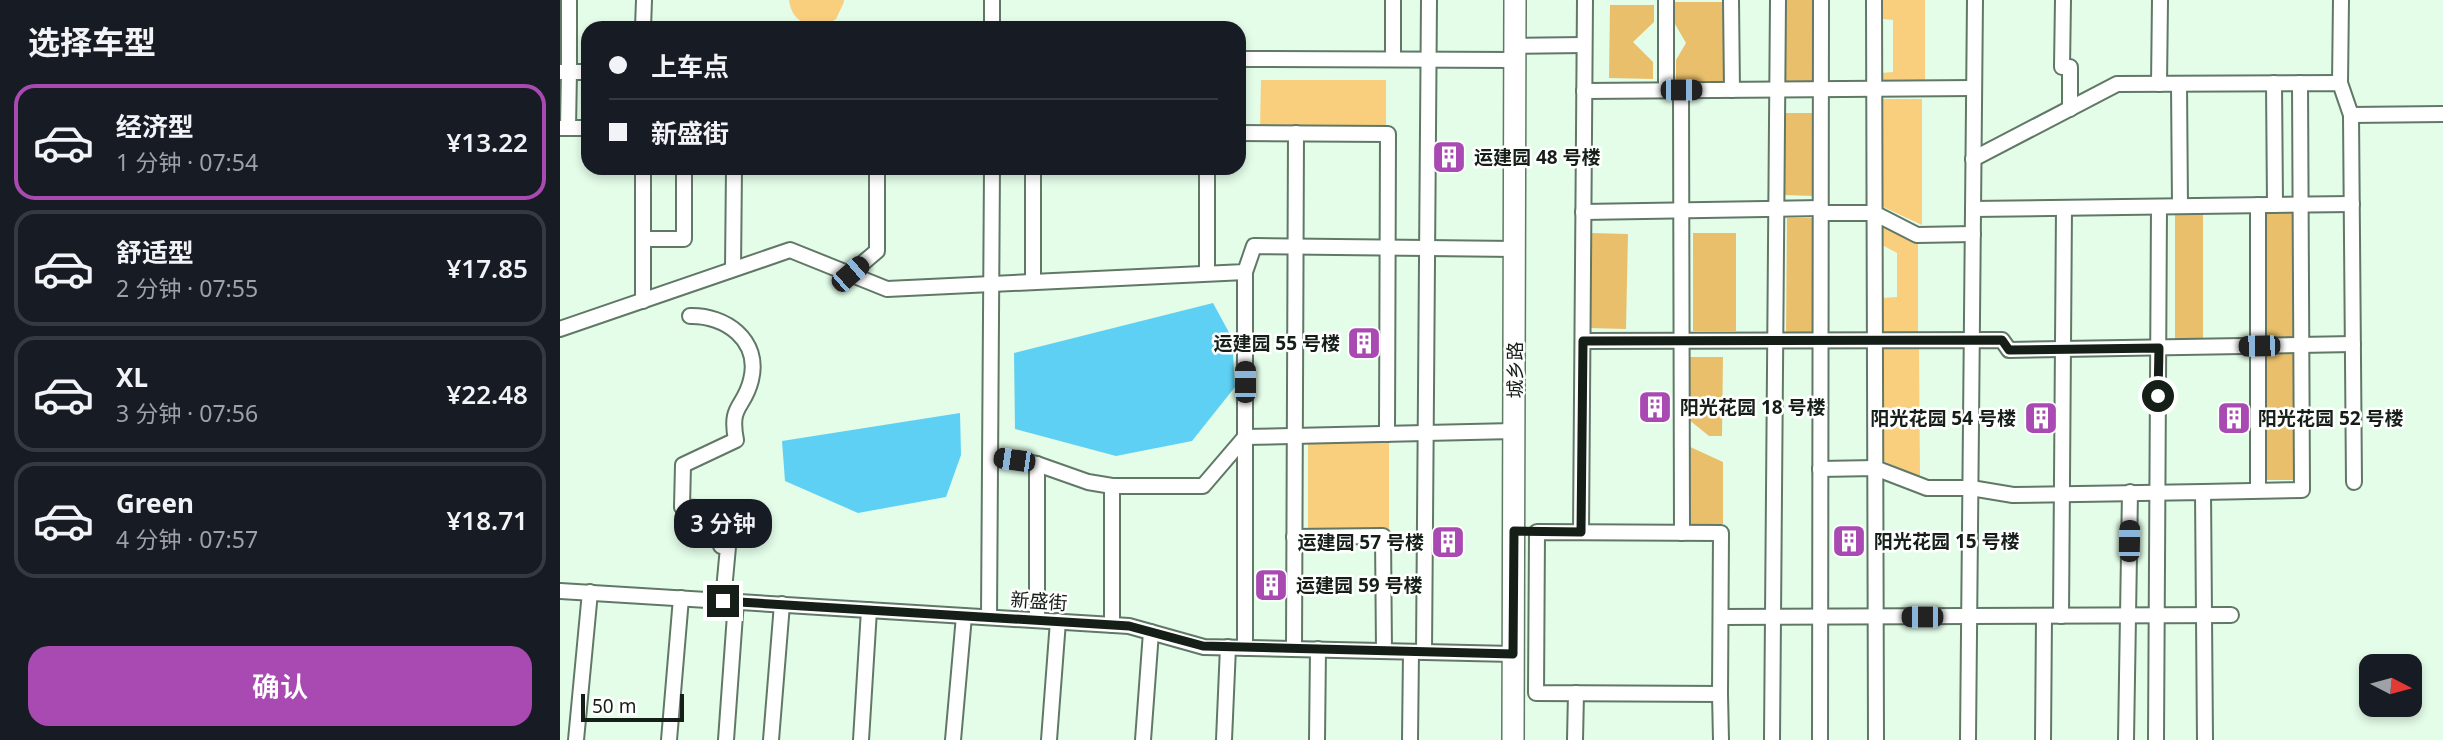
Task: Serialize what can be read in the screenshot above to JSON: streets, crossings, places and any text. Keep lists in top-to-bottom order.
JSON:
{
  "streets": {
    "main road": ["城乡路"],
    "street": ["新盛街"]
  },
  "crossings": [
    ["城乡路", "新盛街"]
  ],
  "places": {
    "building": [
      "运建园 48 号楼",
      "运建园 55 号楼",
      "阳光花园 18 号楼",
      "阳光花园 54 号楼",
      "阳光花园 52 号楼",
      "阳光花园 15 号楼",
      "运建园 57 号楼",
      "运建园 59 号楼"
    ]
  },
  "scale_bar": "50 m",
  "north": "right",
  "page": {
    "heading": "选择车型",
    "banner": ["上车点", "新盛街"],
    "list": [
      {
        "name": "经济型",
        "note": "1 分钟 · 07:54",
        "value": "¥13.22"
      },
      {
        "name": "舒适型",
        "note": "2 分钟 · 07:55",
        "value": "¥17.85"
      },
      {
        "name": "XL",
        "note": "3 分钟 · 07:56",
        "value": "¥22.48"
      },
      {
        "name": "Green",
        "note": "4 分钟 · 07:57",
        "value": "¥18.71"
      }
    ],
    "bubble": "3 分钟",
    "buttons": "确认",
    "scale": "50 m"
  }
}
